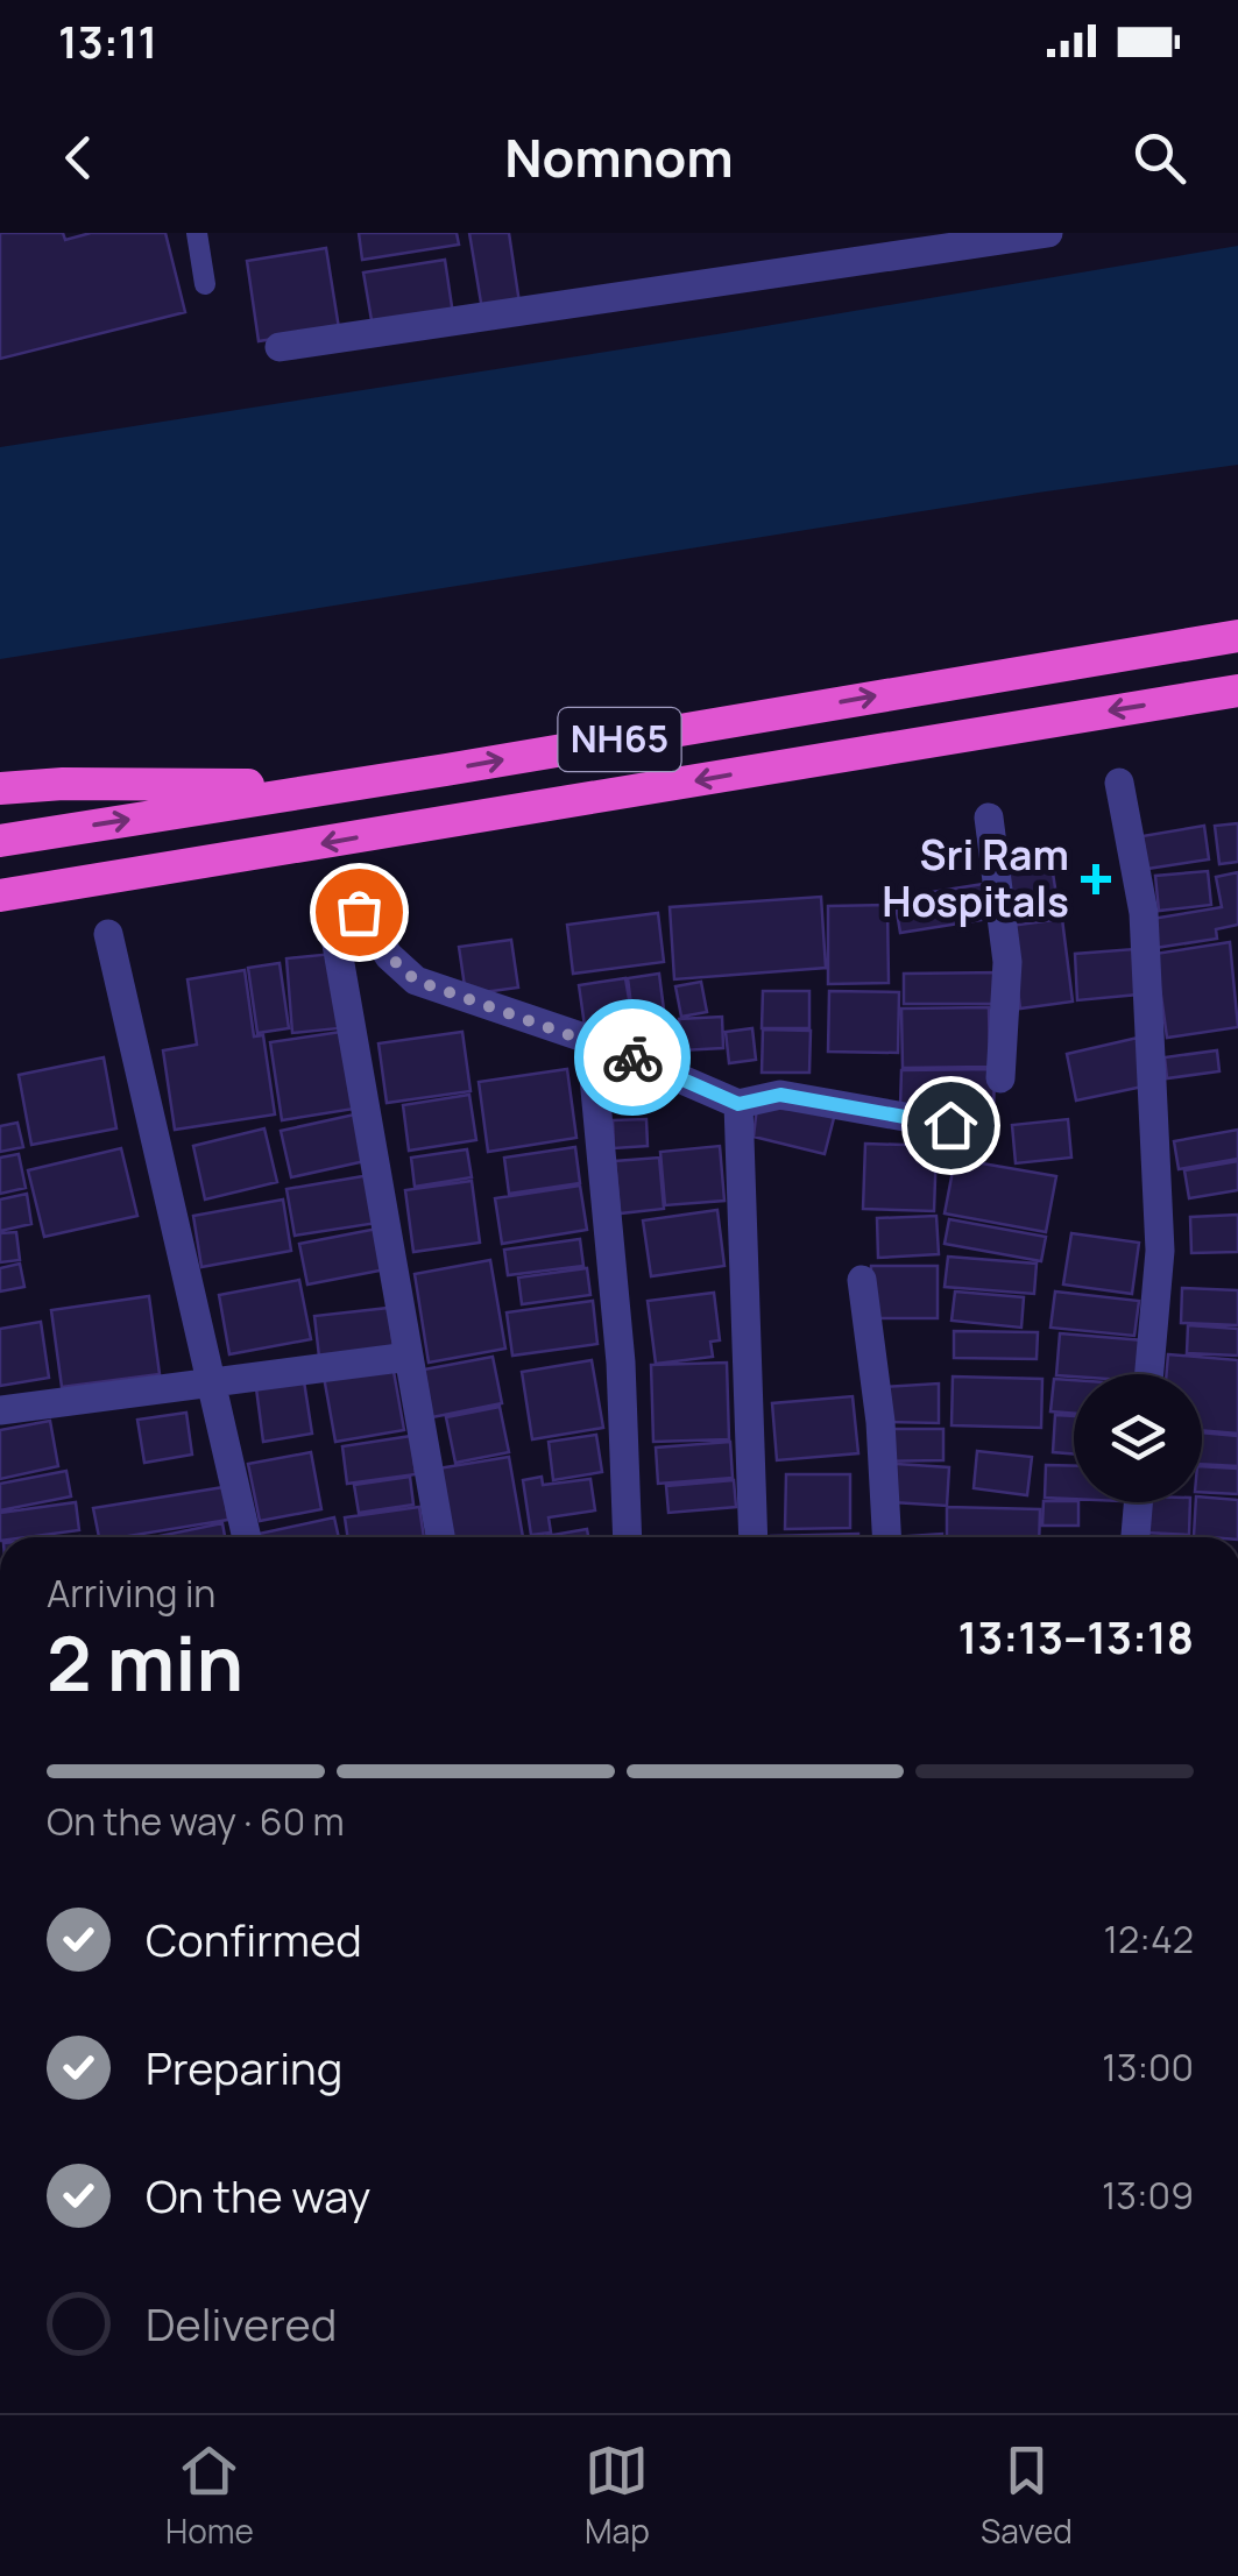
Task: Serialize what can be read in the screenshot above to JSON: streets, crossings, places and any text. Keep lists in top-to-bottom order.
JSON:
{
  "streets": {
    "highway": ["NH65"]
  },
  "places": {
    "health": ["Sri Ram Hospitals"]
  },
  "page": {
    "status": "13:11",
    "header": "Nomnom",
    "heading": ["2 min", "Arriving in", "13:13–13:18"],
    "bar": "On the way · 60 m",
    "list": [
      ["Confirmed", "12:42"],
      ["Preparing", "13:00"],
      ["On the way", "13:09"],
      "Delivered"
    ],
    "tabs": ["Home", "Map", "Saved"]
  }
}
